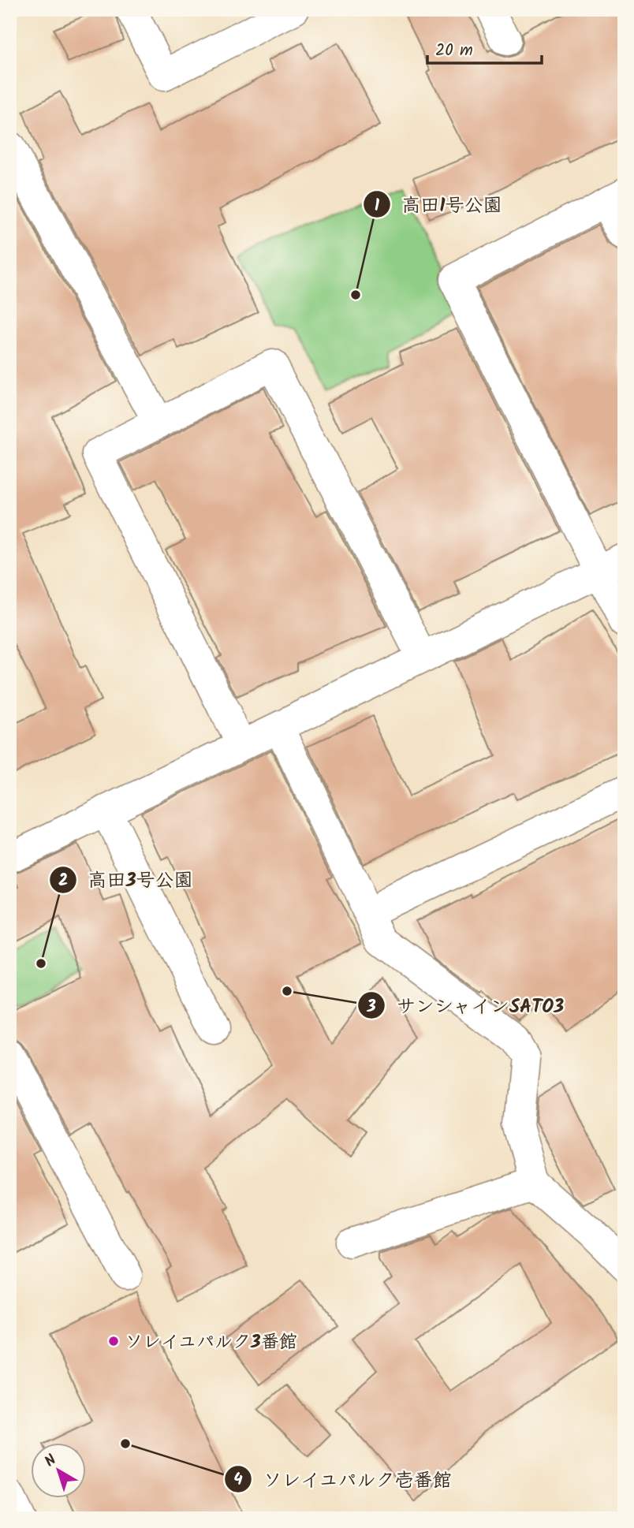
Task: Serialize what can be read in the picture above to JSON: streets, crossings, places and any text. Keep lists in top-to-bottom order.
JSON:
{
  "places": [
    "高田1号公園",
    "高田3号公園",
    "サンシャインSATO3",
    "ソレイユパルク3番館",
    "ソレイユパルク壱番館"
  ],
  "scale_bar": "20 m",
  "north": "top left"
}
